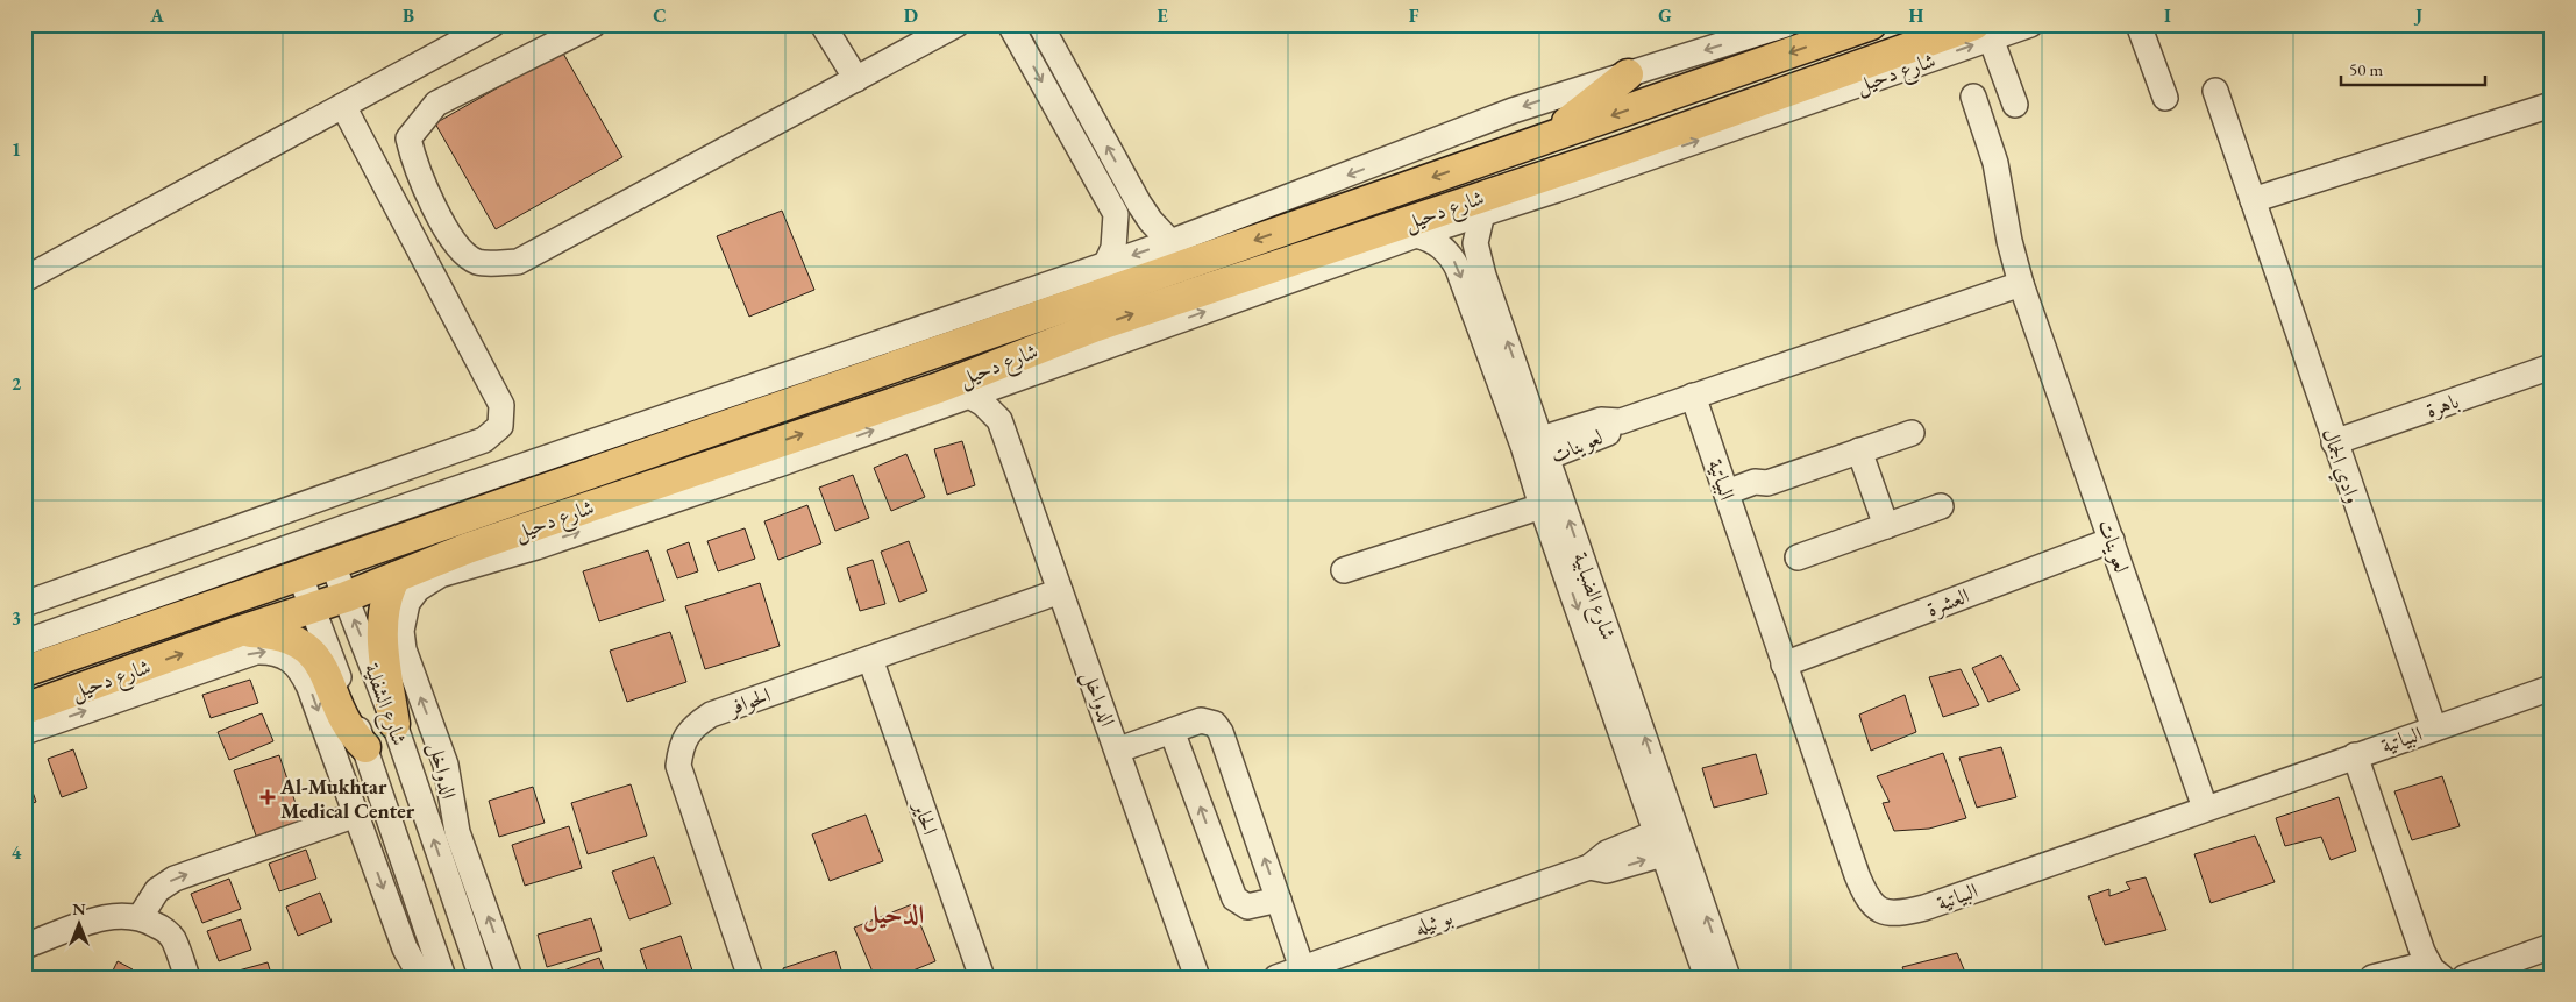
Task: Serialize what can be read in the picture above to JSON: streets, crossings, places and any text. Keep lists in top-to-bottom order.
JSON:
{
  "streets": {
    "main road": ["شارع دحيل"],
    "street": [
      "باهرة",
      "لعوينات",
      "وادي الجمال",
      "البياتية",
      "شارع الضبابية",
      "العشرة",
      "الدواخل",
      "الحوافر",
      "شارع الشفلية",
      "الحاير",
      "بو ثيله"
    ]
  },
  "crossings": [
    ["شارع دحيل", "شارع الضبابية"],
    ["شارع دحيل", "الدواخل"],
    ["شارع دحيل", "شارع الشفلية"],
    ["باهرة", "وادي الجمال"],
    ["لعوينات", "البياتية"],
    ["لعوينات", "شارع الضبابية"],
    ["لعوينات", "العشرة"],
    ["وادي الجمال", "البياتية"],
    ["البياتية", "العشرة"],
    ["شارع الضبابية", "بو ثيله"],
    ["الدواخل", "الحوافر"],
    ["الحوافر", "الحاير"]
  ],
  "districts": ["الدحيل"],
  "places": {
    "health": ["Al-Mukhtar Medical Center"]
  },
  "scale_bar": "50 m",
  "north": "top",
  "grid": {
    "columns": [
      "A",
      "B",
      "C",
      "D",
      "E",
      "F",
      "G",
      "H",
      "I",
      "J"
    ],
    "rows": [
      "1",
      "2",
      "3",
      "4"
    ]
  }
}
